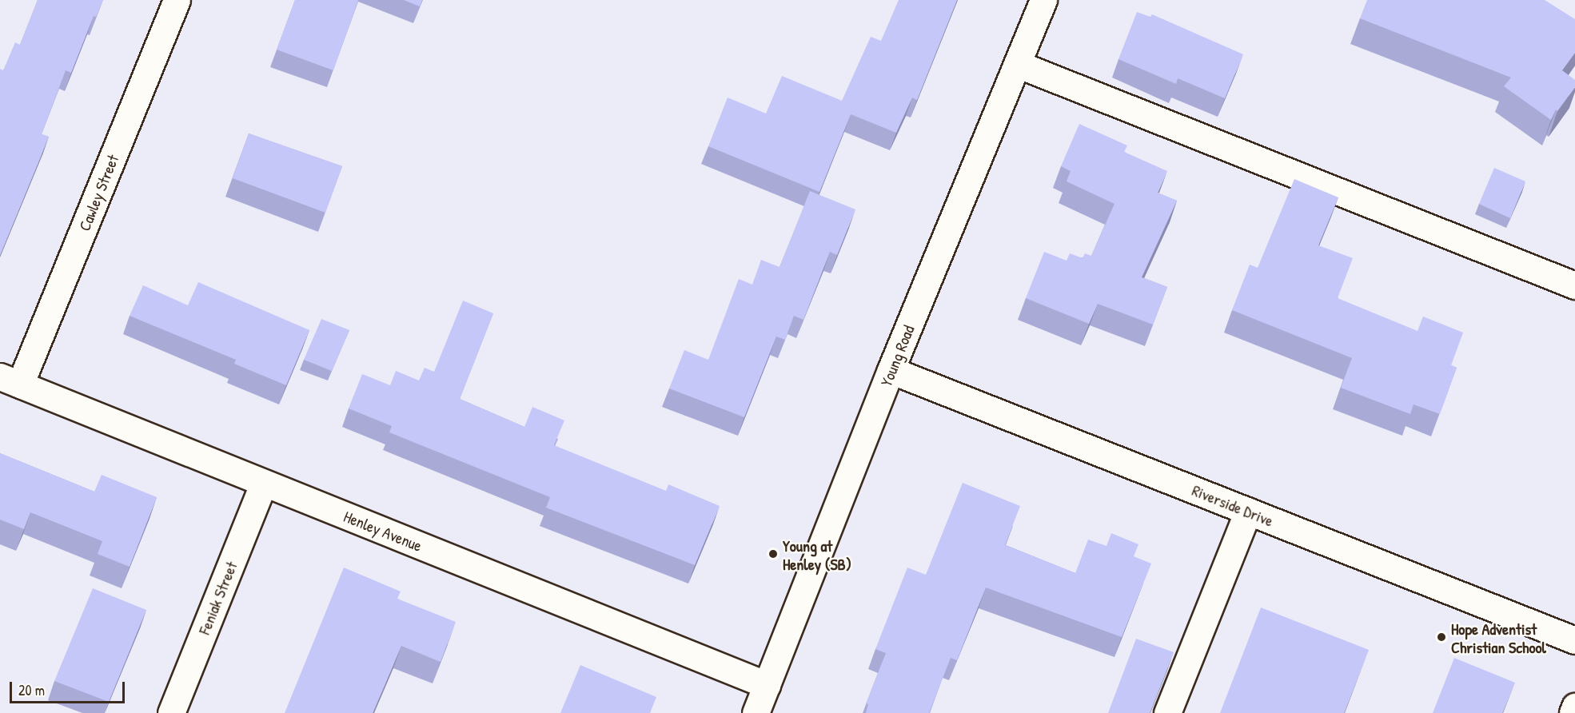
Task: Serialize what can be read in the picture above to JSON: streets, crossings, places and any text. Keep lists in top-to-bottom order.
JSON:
{
  "streets": {
    "street": [
      "Cawley Street",
      "Young Road",
      "Riverside Drive",
      "Henley Avenue",
      "Feniak Street"
    ]
  },
  "crossings": [
    ["Cawley Street", "Henley Avenue"],
    ["Young Road", "Riverside Drive"],
    ["Young Road", "Henley Avenue"],
    ["Henley Avenue", "Feniak Street"]
  ],
  "places": ["Young at Henley (SB)", "Hope Adventist Christian School"],
  "scale_bar": "20 m"
}
